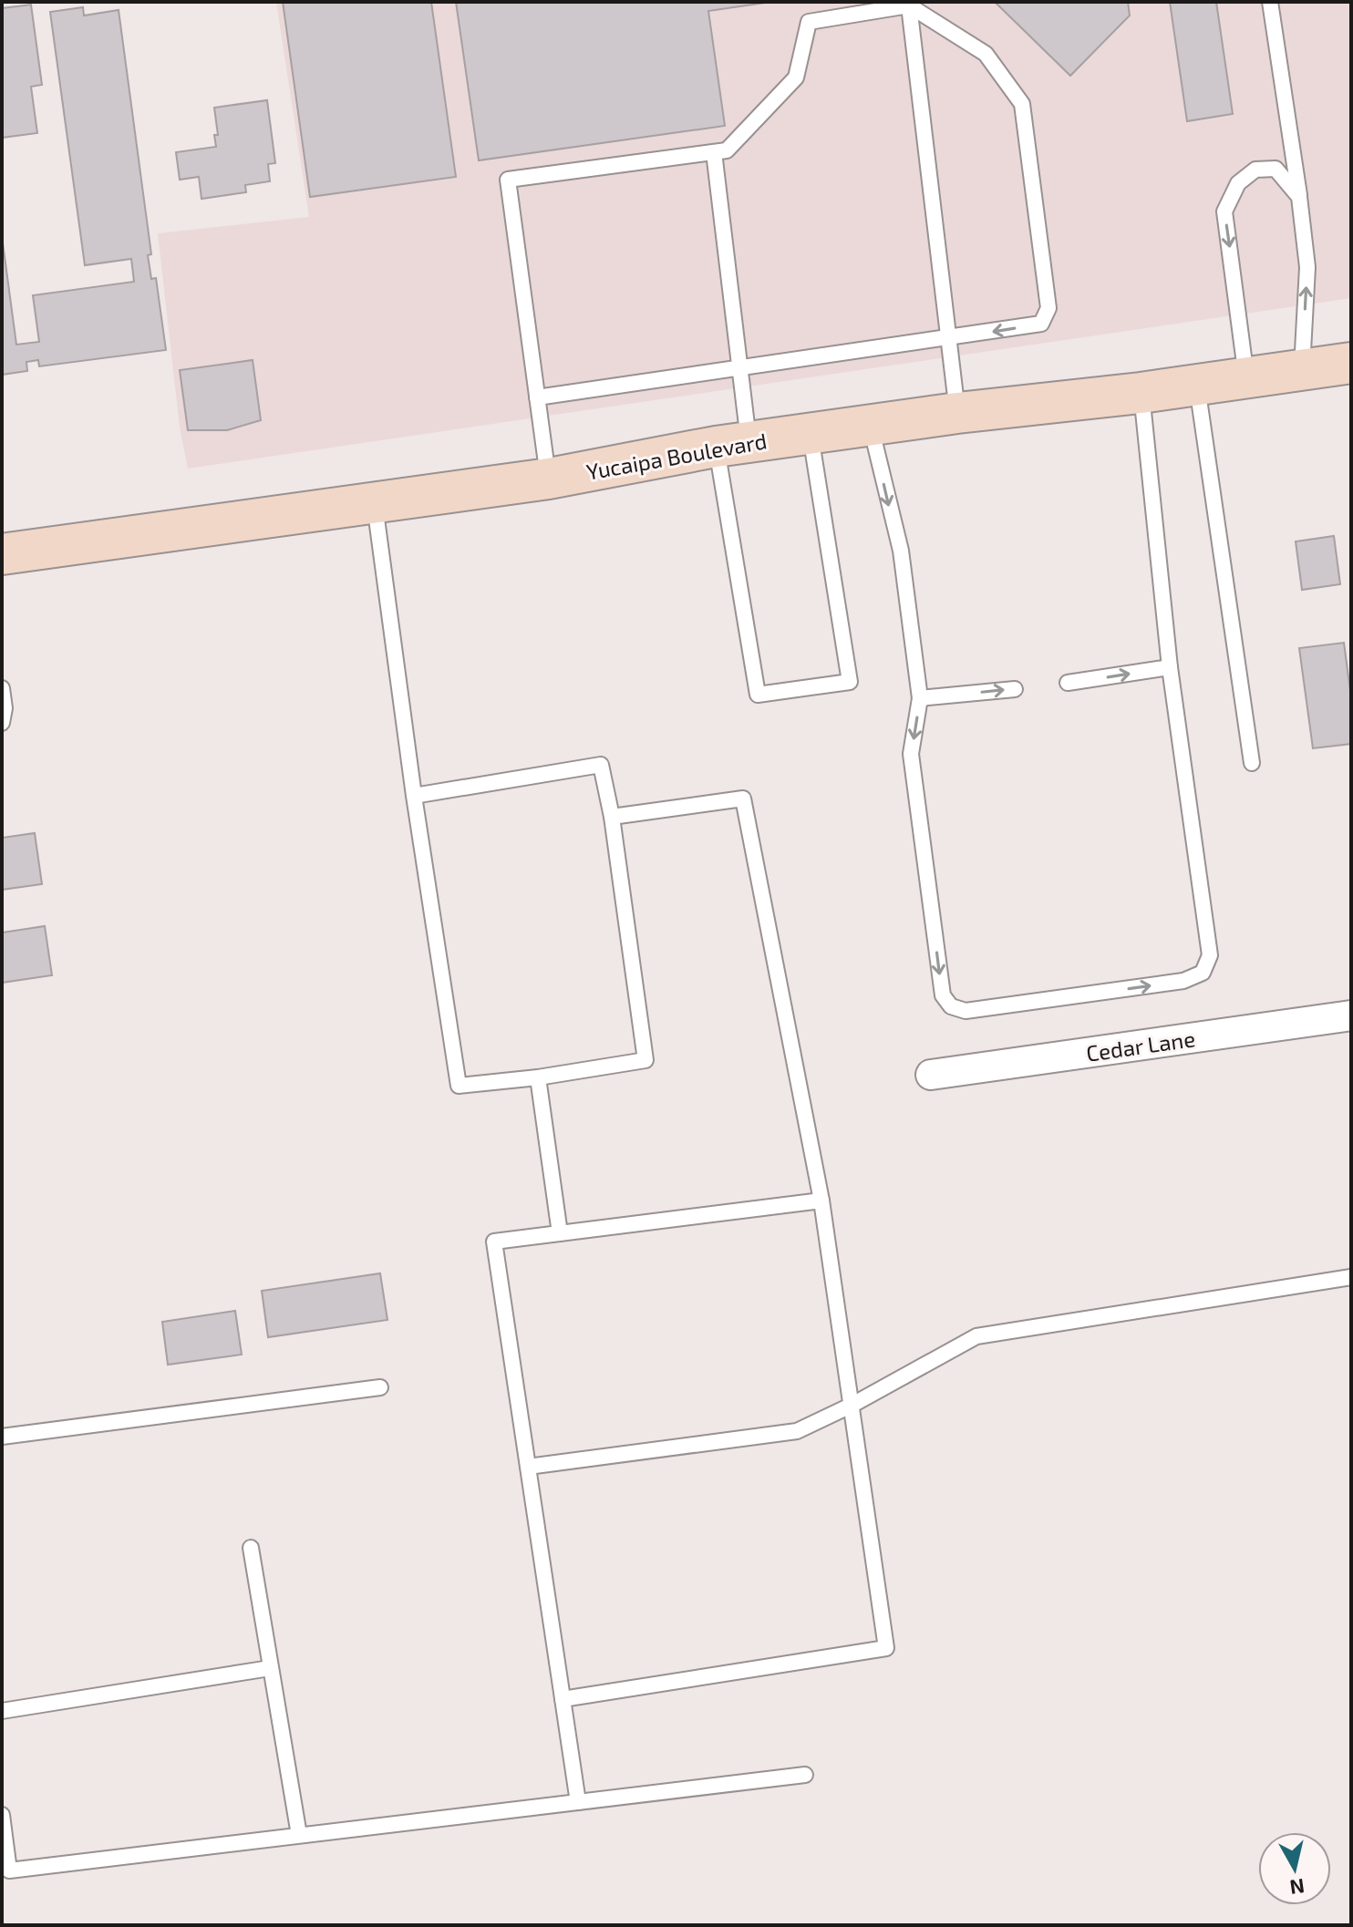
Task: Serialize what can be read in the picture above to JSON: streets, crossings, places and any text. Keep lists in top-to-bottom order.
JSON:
{
  "streets": {
    "main road": ["Yucaipa Boulevard"],
    "street": ["Cedar Lane"]
  },
  "north": "bottom"
}
